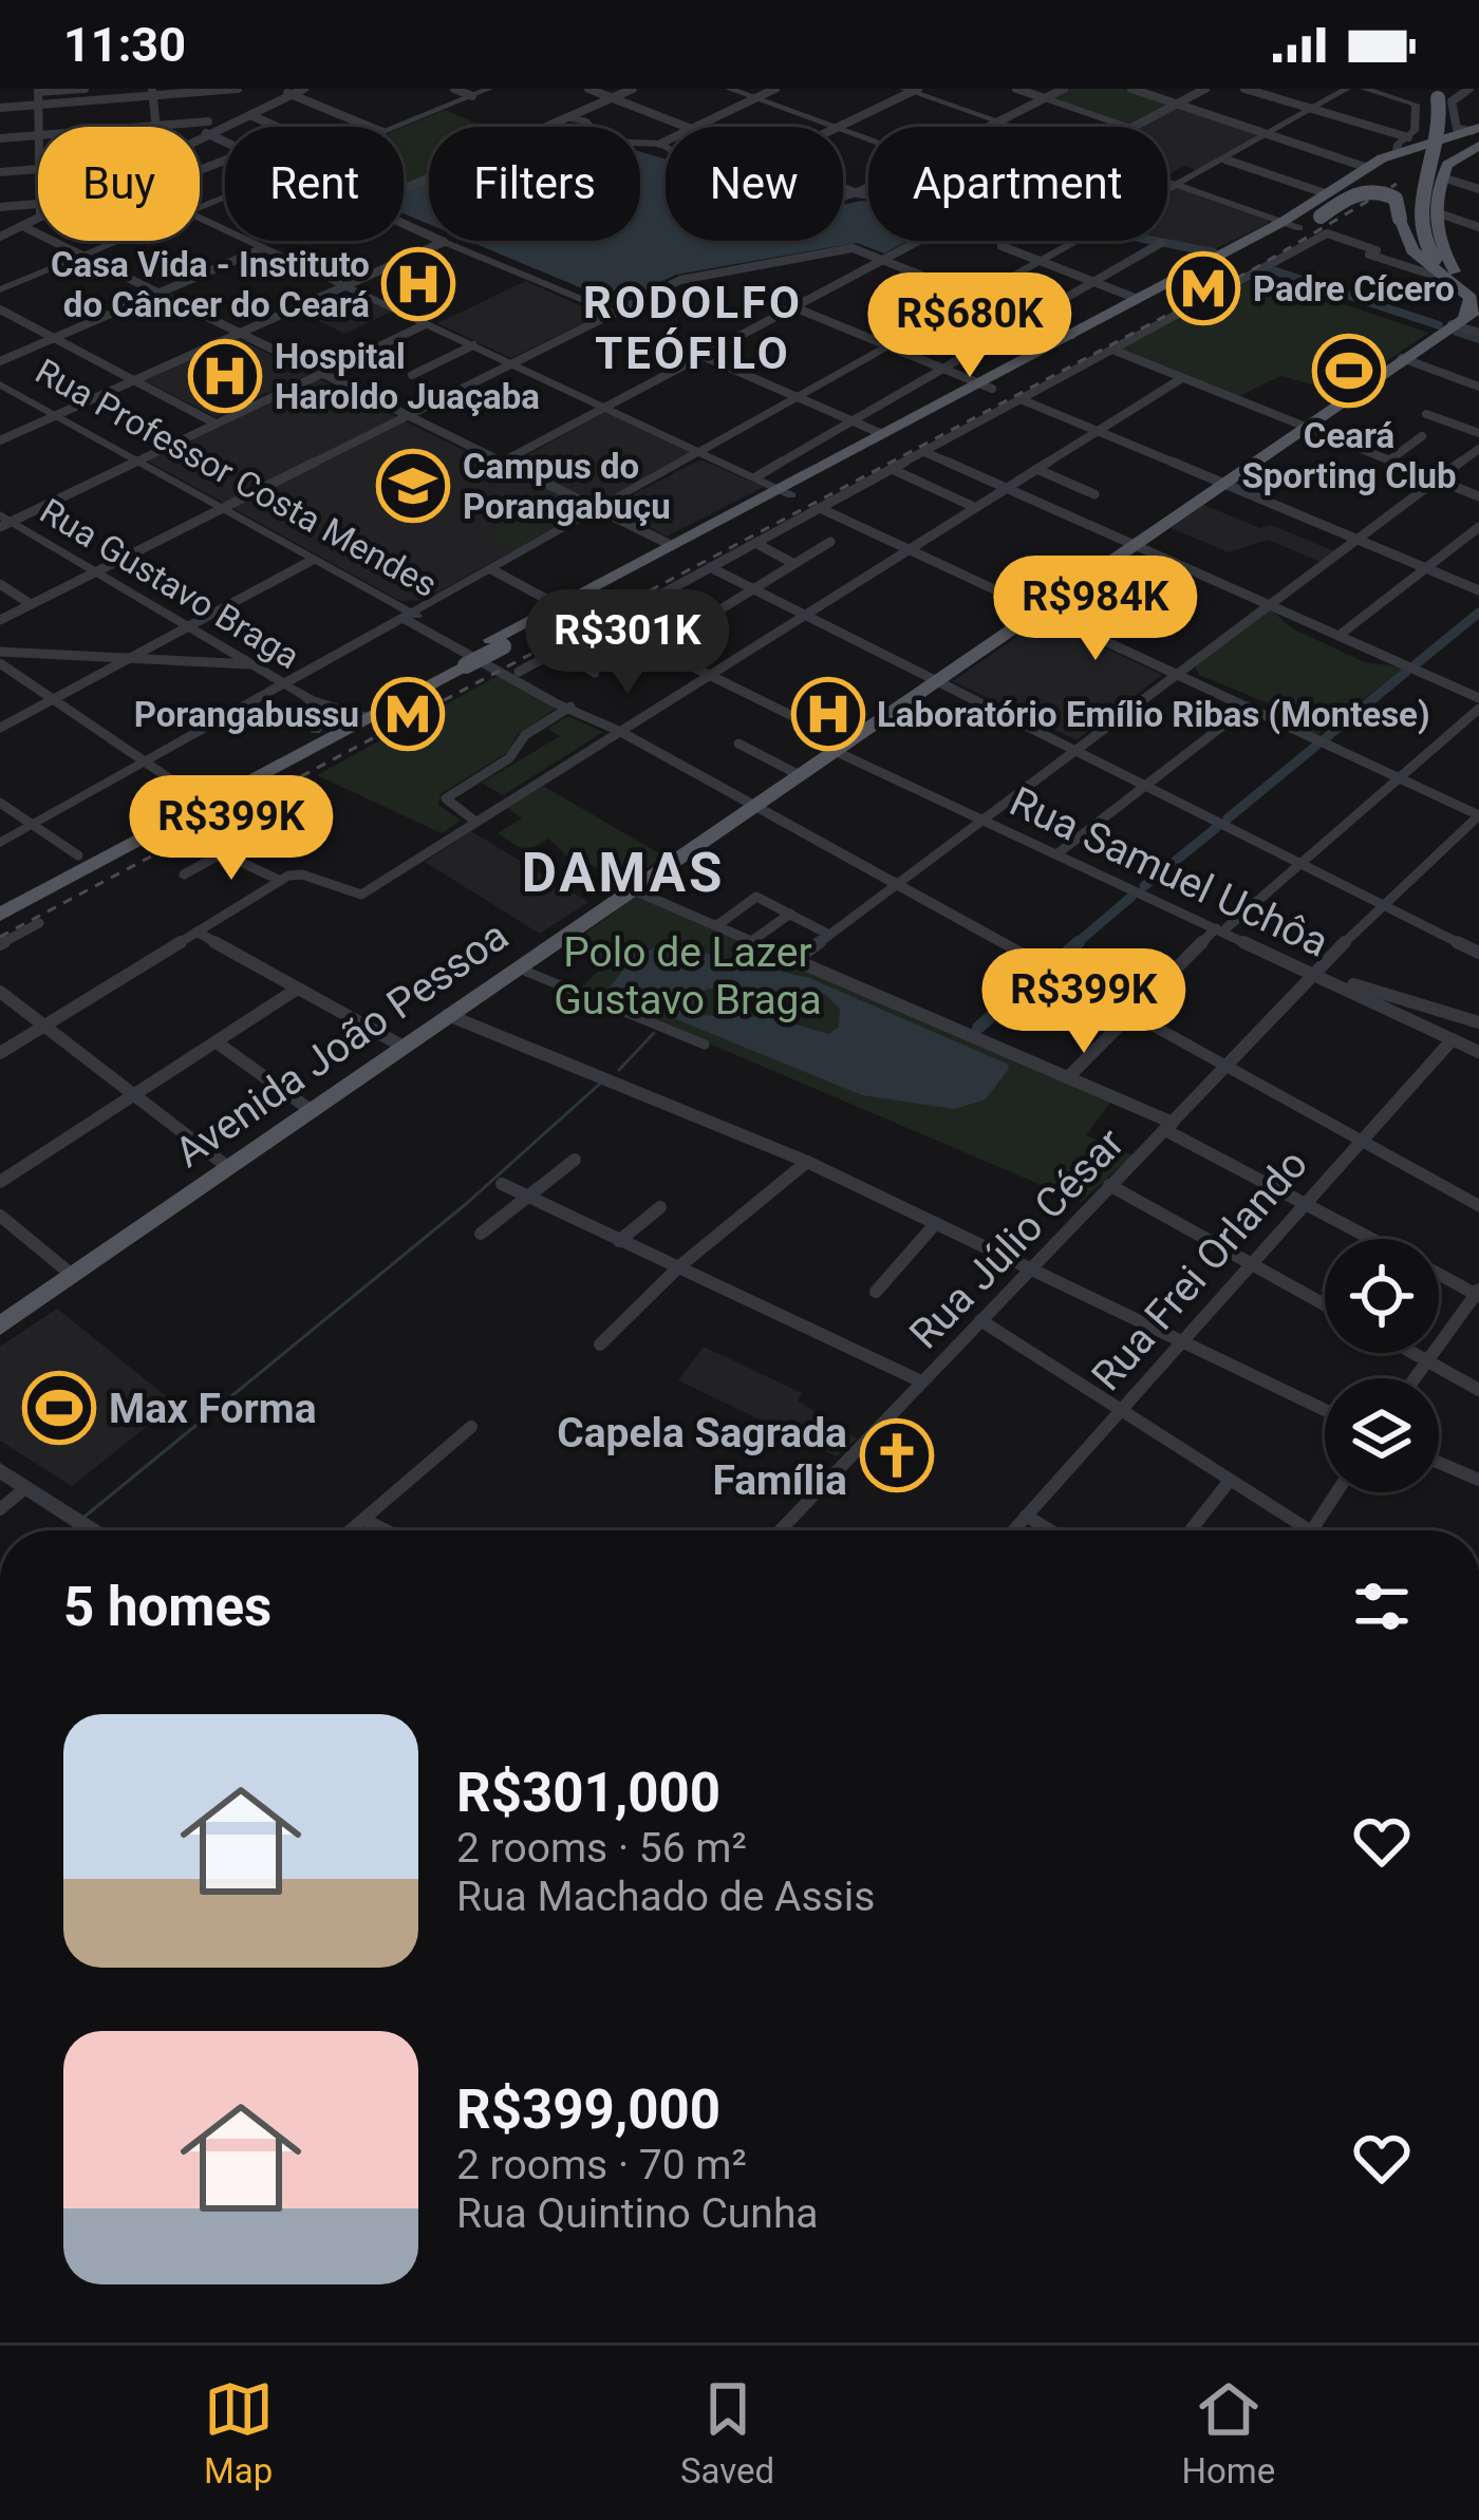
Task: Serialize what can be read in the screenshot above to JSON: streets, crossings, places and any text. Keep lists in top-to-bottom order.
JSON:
{
  "streets": {
    "main road": ["Avenida João Pessoa"],
    "street": [
      "Rua Professor Costa Mendes",
      "Rua Gustavo Braga",
      "Rua Samuel Uchôa",
      "Rua Júlio César",
      "Rua Frei Orlando"
    ]
  },
  "crossings": [
    ["Rua Professor Costa Mendes", "Avenida João Pessoa"],
    ["Rua Professor Costa Mendes", "Rua Júlio César"],
    ["Rua Professor Costa Mendes", "Rua Frei Orlando"],
    ["Rua Samuel Uchôa", "Avenida João Pessoa"],
    ["Rua Samuel Uchôa", "Rua Júlio César"],
    ["Rua Samuel Uchôa", "Rua Frei Orlando"]
  ],
  "districts": ["RODOLFO TEÓFILO", "DAMAS"],
  "parks": ["Polo de Lazer Gustavo Braga"],
  "places": {
    "hospital": ["Casa Vida - Instituto do Câncer do Ceará", "Hospital Haroldo Juaçaba", "Laboratório Emílio Ribas (Montese)"],
    "metro station": ["Padre Cícero", "Porangabussu"],
    "sports": ["Ceará Sporting Club", "Max Forma"],
    "school or university": ["Campus do Porangabuçu"],
    "church": ["Capela Sagrada Família"]
  },
  "page": {
    "status": "11:30",
    "chip": [
      "Buy",
      "Rent",
      "Filters",
      "New",
      "Apartment"
    ],
    "price": [
      "R$680K",
      "R$984K",
      "R$301K",
      "R$399K",
      "R$399K"
    ],
    "heading": "5 homes",
    "list": [
      {
        "name": "R$301,000",
        "note": "2 rooms · 56 m² · Rua Machado de Assis"
      },
      {
        "name": "R$399,000",
        "note": "2 rooms · 70 m² · Rua Quintino Cunha"
      }
    ],
    "tabs": ["Map", "Saved", "Home"]
  }
}
